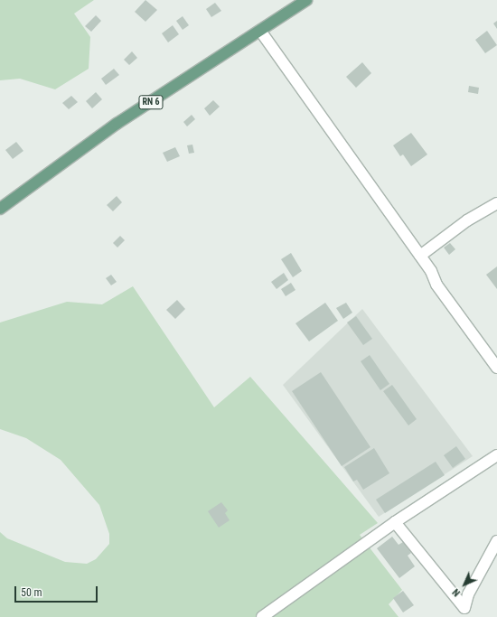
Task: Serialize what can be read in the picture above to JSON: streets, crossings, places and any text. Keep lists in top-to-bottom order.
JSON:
{
  "streets": {
    "main road": ["RN 6"]
  },
  "scale_bar": "50 m",
  "north": "bottom left"
}
